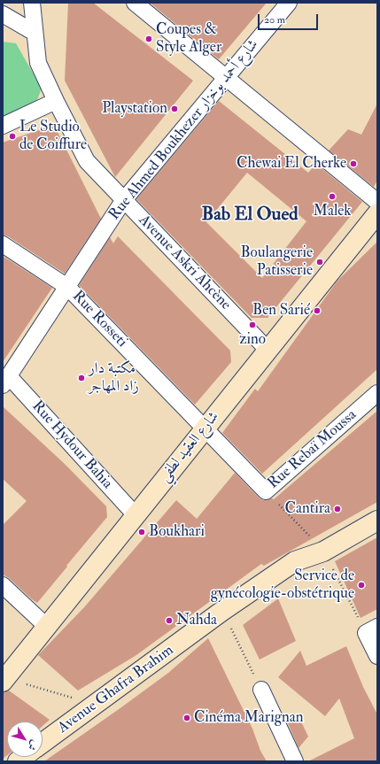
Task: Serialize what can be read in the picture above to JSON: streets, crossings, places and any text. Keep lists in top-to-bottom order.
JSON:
{
  "streets": {
    "main road": ["شارع العقيد لطفي", "Avenue Ghafra Brahim"],
    "street": [
      "Rue Ahmed Boukhezer شارع أحمد بوخزار",
      "Avenue Askri Ahcène",
      "Rue Rosseti",
      "Rue Hydour Bahia",
      "Rue Rebaï Moussa"
    ]
  },
  "crossings": [
    ["Rue Ahmed Boukhezer شارع أحمد بوخزار", "Avenue Askri Ahcène"],
    ["Rue Ahmed Boukhezer شارع أحمد بوخزار", "Rue Rosseti"],
    ["Rue Ahmed Boukhezer شارع أحمد بوخزار", "Rue Hydour Bahia"],
    ["Avenue Askri Ahcène", "شارع العقيد لطفي"],
    ["Rue Rosseti", "شارع العقيد لطفي"],
    ["Rue Rosseti", "Rue Rebaï Moussa"],
    ["Rue Hydour Bahia", "شارع العقيد لطفي"],
    ["شارع العقيد لطفي", "Rue Rebaï Moussa"]
  ],
  "districts": ["Bab El Oued"],
  "places": [
    "Coupes & Style Alger",
    "Playstation",
    "Le Studio de Coiffure",
    "Chewai El Cherke",
    "Malek",
    "Boulangerie Patisserie",
    "Ben Sarié",
    "zino",
    "مكتبة دار زاد المهاجر",
    "Cantira",
    "Boukhari",
    "Service de gynécologie-obstétrique",
    "Nahda",
    "Cinéma Marignan"
  ],
  "scale_bar": "20 m",
  "north": "bottom right"
}
